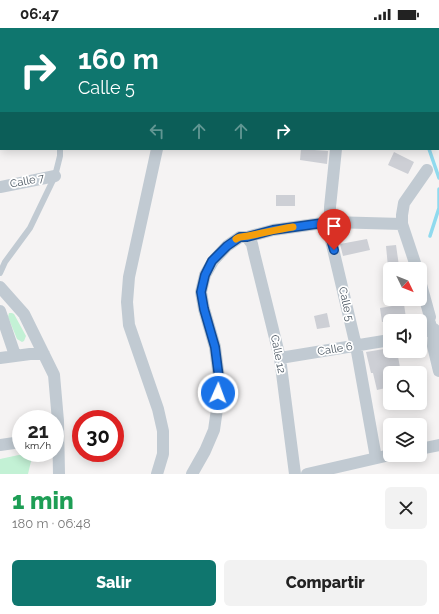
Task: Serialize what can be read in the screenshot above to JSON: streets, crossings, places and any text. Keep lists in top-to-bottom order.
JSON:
{
  "streets": {
    "street": [
      "Calle 7",
      "Calle 5",
      "Calle 6",
      "Calle 12"
    ]
  },
  "crossings": [
    ["Calle 5", "Calle 6"],
    ["Calle 6", "Calle 12"]
  ],
  "north": "bottom right",
  "page": {
    "status": "06:47",
    "turn": ["160 m", "Calle 5"],
    "speed": "21 km/h",
    "limit": "30",
    "heading": ["1 min", "180 m · 06:48"],
    "buttons": ["Salir", "Compartir"]
  }
}
